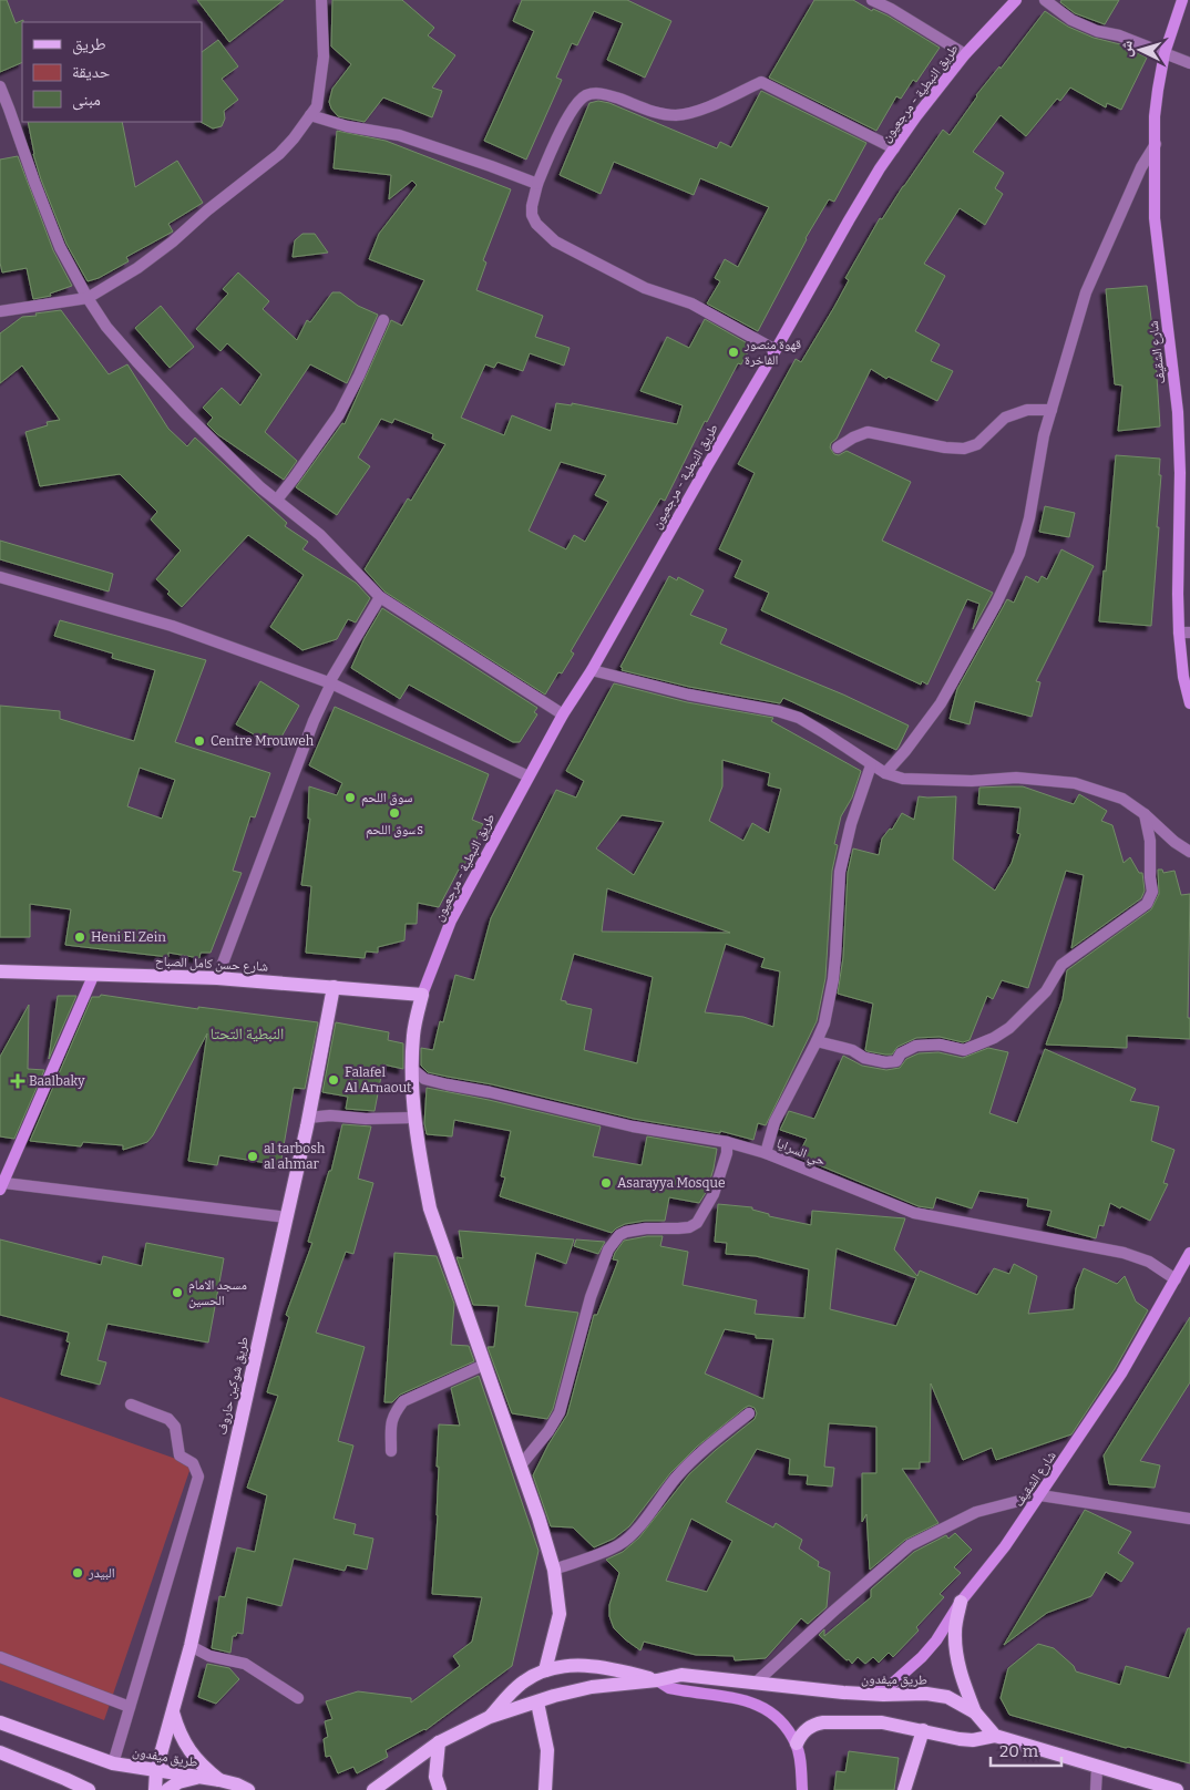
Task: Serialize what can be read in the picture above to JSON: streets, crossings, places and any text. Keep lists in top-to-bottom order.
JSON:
{
  "streets": {
    "main road": [
      "طريق النبطية - مرجعيون",
      "شارع الشقيف",
      "شارع حسن كامل الصباح",
      "طريق شوكين حاروف",
      "طريق ميفدون"
    ],
    "street": ["حي السرايا"]
  },
  "crossings": [
    ["طريق النبطية - مرجعيون", "شارع حسن كامل الصباح"],
    ["شارع الشقيف", "حي السرايا"],
    ["شارع الشقيف", "طريق ميفدون"],
    ["شارع حسن كامل الصباح", "طريق شوكين حاروف"],
    ["طريق شوكين حاروف", "طريق ميفدون"]
  ],
  "districts": ["النبطية التحتا"],
  "places": {
    "other": [
      "قهوة منصور الفاخرة",
      "Centre Mrouweh",
      "سوق اللحم",
      "سوق اللحمs",
      "Heni El Zein",
      "Falafel Al Arnaout",
      "al tarbosh al ahmar",
      "Asarayya Mosque",
      "مسجد الامام الحسين",
      "البيدر"
    ],
    "health": ["Baalbaky"]
  },
  "legend": ["طريق", "حديقة", "مبنى"],
  "scale_bar": "20 m",
  "north": "left"
}
